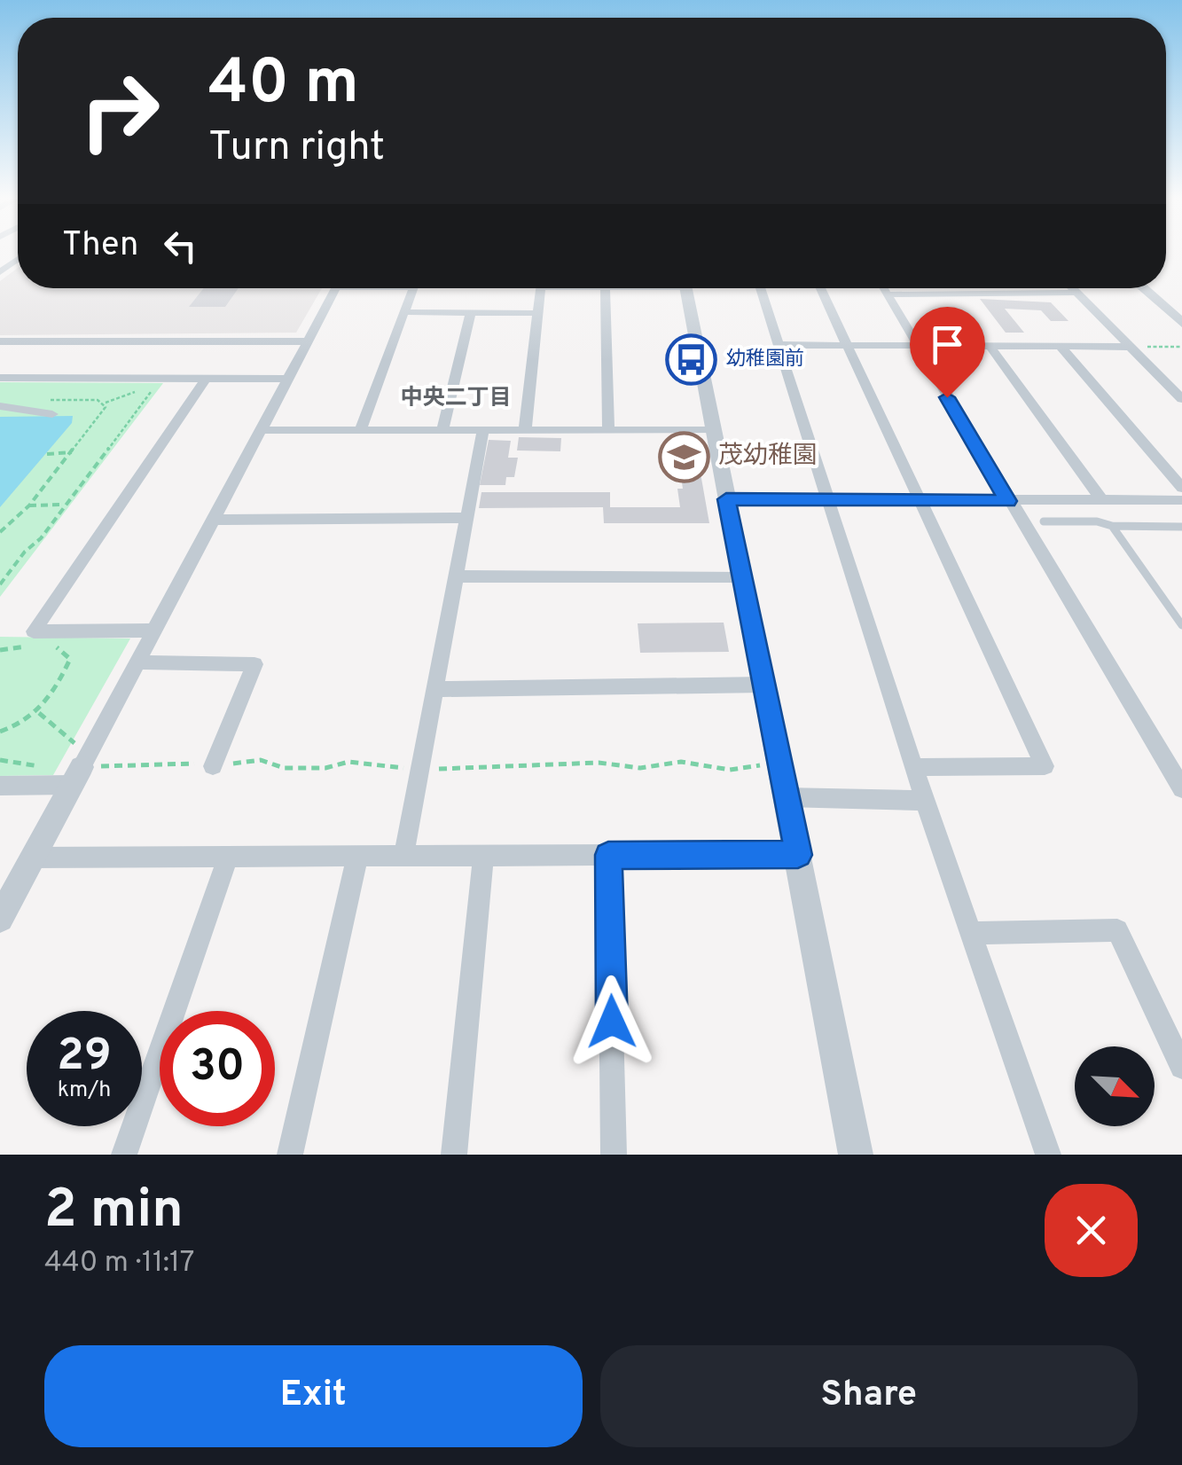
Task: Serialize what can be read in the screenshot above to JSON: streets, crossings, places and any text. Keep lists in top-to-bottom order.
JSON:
{
  "districts": ["中央二丁目"],
  "places": {
    "bus stop": ["幼稚園前"],
    "school or university": ["茂幼稚園"]
  },
  "north": "bottom right",
  "page": {
    "turn": ["40 m", "Turn right"],
    "then": "Then",
    "speed": "29 km/h",
    "limit": "30",
    "heading": ["2 min", "440 m · 11:17"],
    "buttons": ["Exit", "Share"]
  }
}
